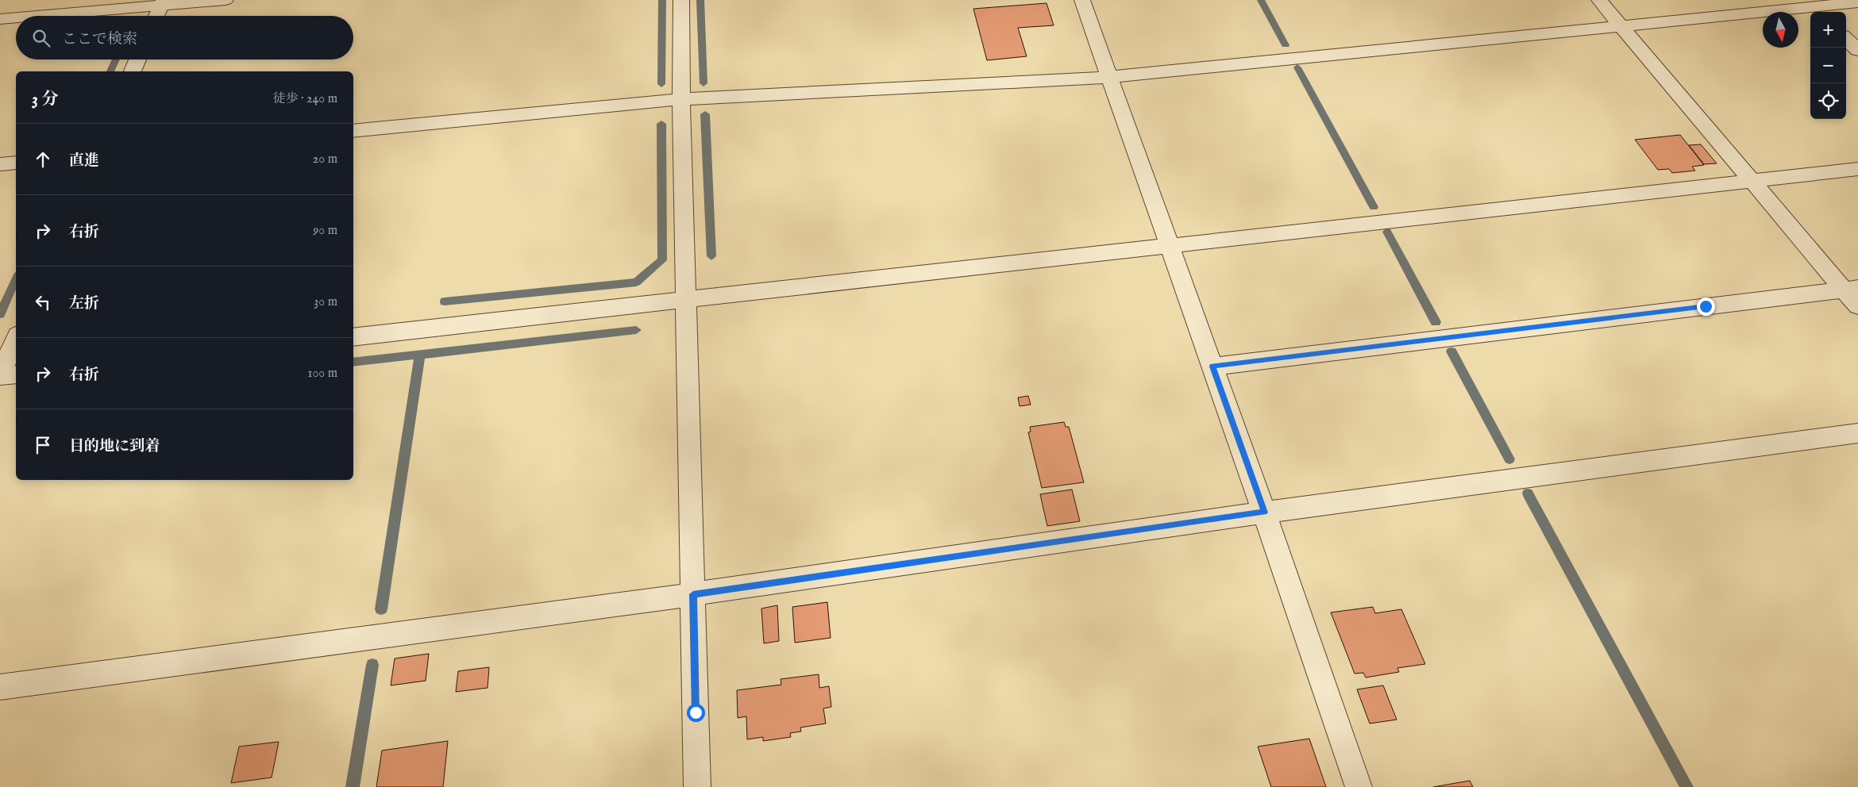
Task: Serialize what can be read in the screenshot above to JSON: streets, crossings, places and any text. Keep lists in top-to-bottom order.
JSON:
{
  "north": "bottom",
  "page": {
    "map_buttons": ["+", "−"],
    "search": "ここで検索",
    "heading": ["3 分", "徒歩 · 240 m"],
    "list": [
      ["直進", "20 m"],
      ["右折", "90 m"],
      ["左折", "30 m"],
      ["右折", "100 m"],
      "目的地に到着"
    ]
  }
}
